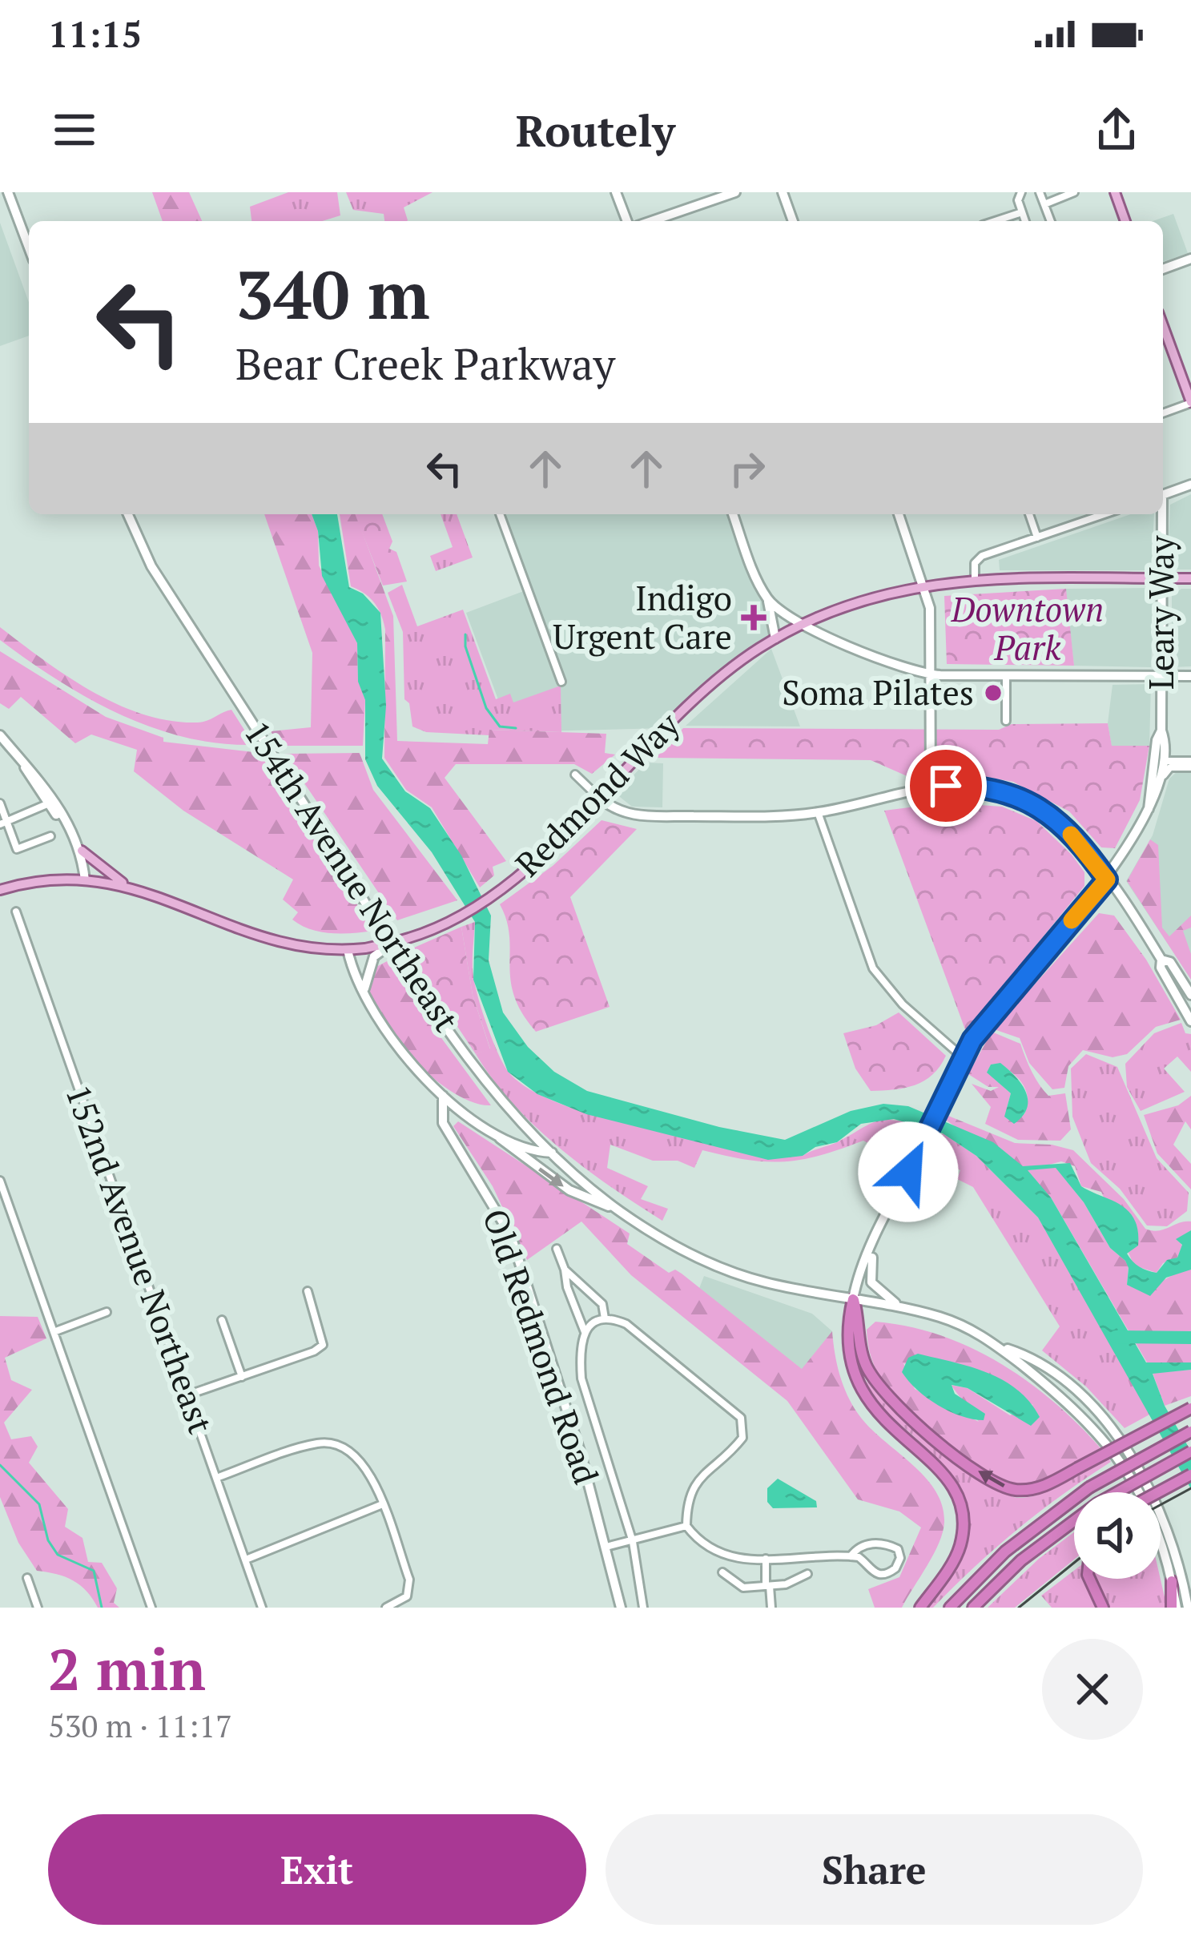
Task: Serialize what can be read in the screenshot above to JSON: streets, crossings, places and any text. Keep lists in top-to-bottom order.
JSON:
{
  "streets": {
    "main road": [
      "Leary Way",
      "Redmond Way",
      "154th Avenue Northeast",
      "Old Redmond Road"
    ],
    "street": ["152nd Avenue Northeast"]
  },
  "crossings": [
    ["Leary Way", "Redmond Way"]
  ],
  "parks": ["Downtown Park"],
  "places": {
    "health": ["Indigo Urgent Care"],
    "other": ["Soma Pilates"]
  },
  "page": {
    "status": "11:15",
    "header": "Routely",
    "turn": ["340 m", "Bear Creek Parkway"],
    "heading": ["2 min", "530 m · 11:17"],
    "buttons": ["Exit", "Share"]
  }
}
